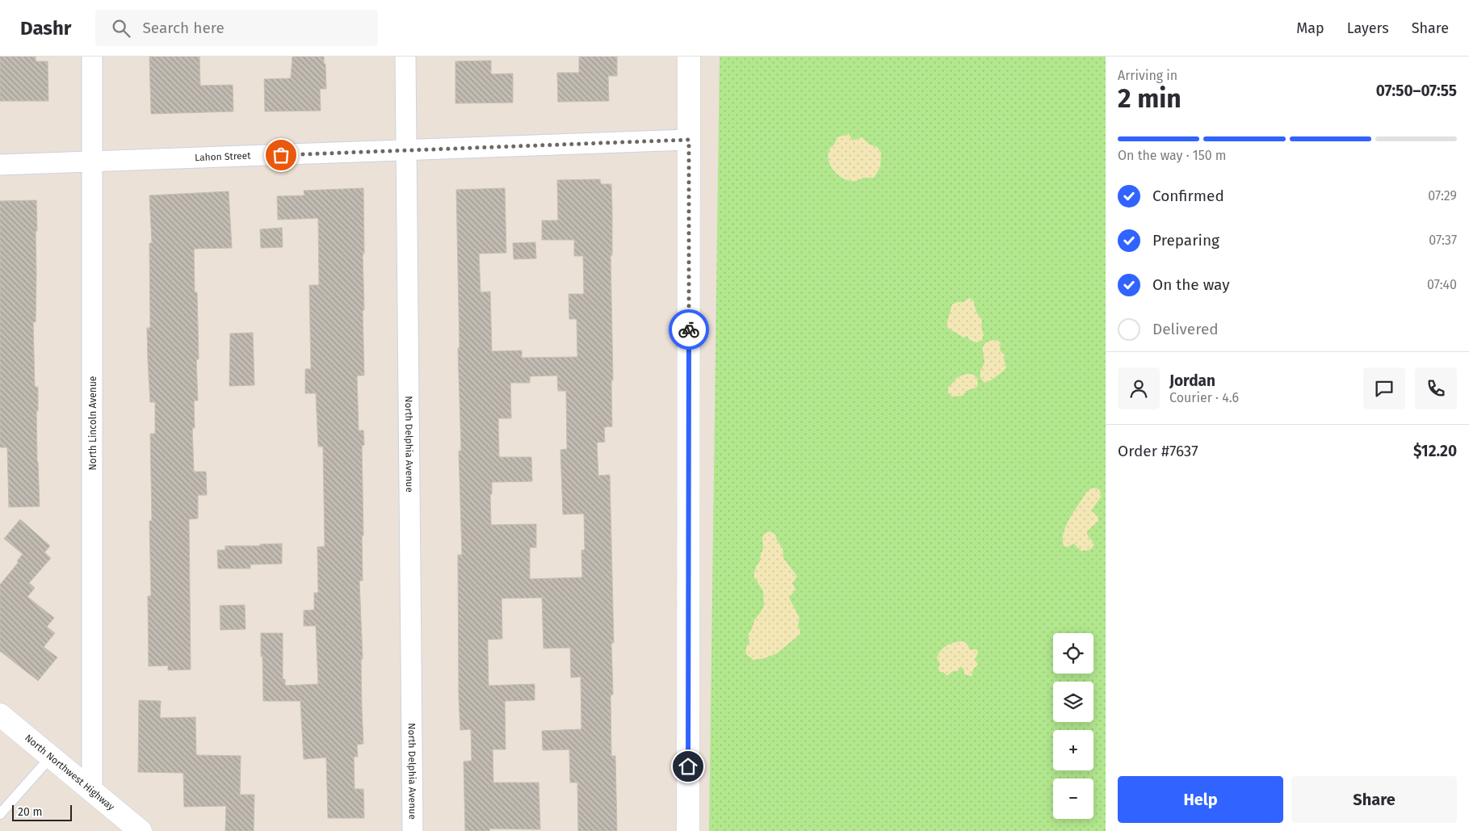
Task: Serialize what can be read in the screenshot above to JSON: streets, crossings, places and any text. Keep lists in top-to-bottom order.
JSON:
{
  "streets": {
    "street": [
      "Lahon Street",
      "North Lincoln Avenue",
      "North Delphia Avenue",
      "North Northwest Highway"
    ]
  },
  "crossings": [
    ["Lahon Street", "North Lincoln Avenue"],
    ["Lahon Street", "North Delphia Avenue"],
    ["North Lincoln Avenue", "North Northwest Highway"]
  ],
  "scale_bar": "20 m",
  "page": {
    "header": "Dashr",
    "search": "Search here",
    "nav": ["Map", "Layers", "Share"],
    "heading": ["2 min", "Arriving in", "07:50–07:55"],
    "panel": [
      "Jordan",
      "Courier · 4.6",
      "Order #7637",
      "$12.20"
    ],
    "bar": "On the way · 150 m",
    "list": [
      ["Confirmed", "07:29"],
      ["Preparing", "07:37"],
      ["On the way", "07:40"],
      "Delivered"
    ],
    "map_buttons": ["+", "−"],
    "buttons": ["Help", "Share"],
    "scale": "20 m"
  }
}
